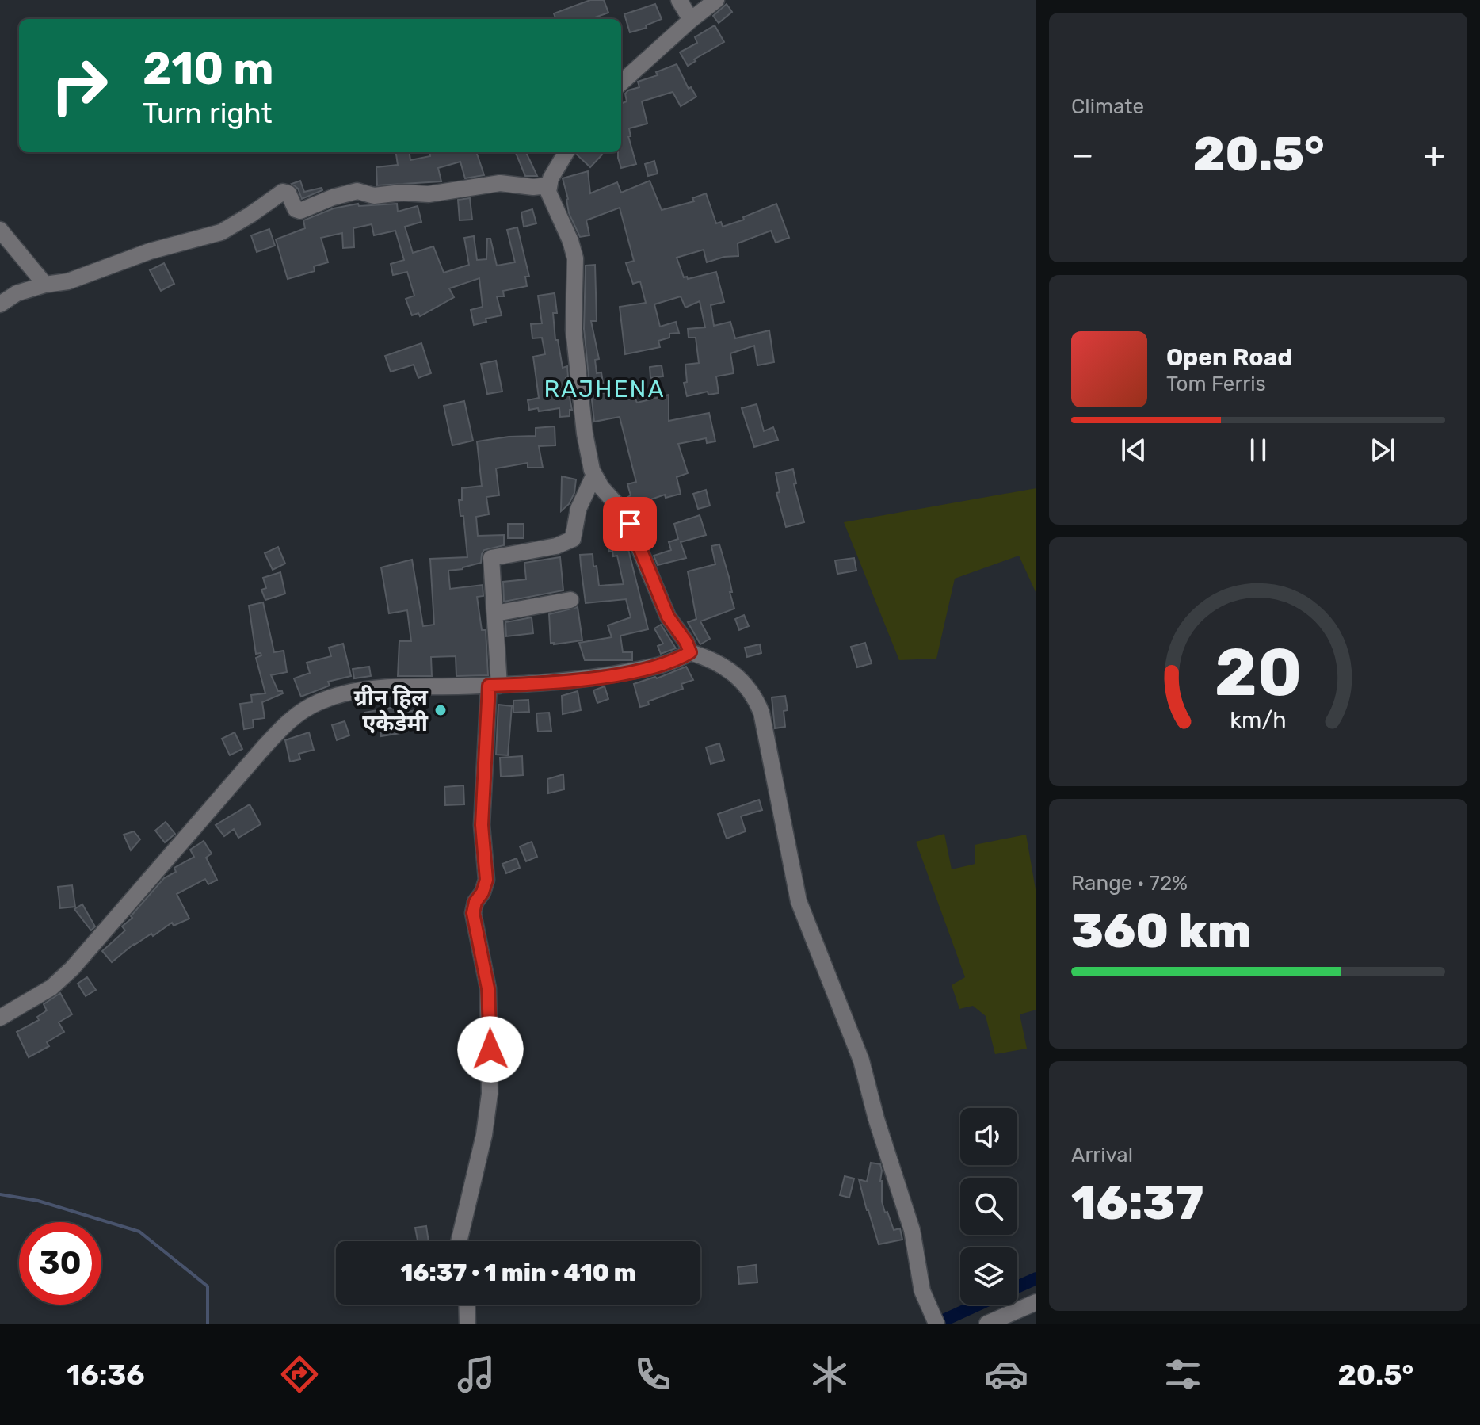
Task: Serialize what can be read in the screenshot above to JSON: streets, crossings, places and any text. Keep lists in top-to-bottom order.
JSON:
{
  "districts": ["RAJHENA"],
  "places": ["ग्रीन हिल एकेडेमी"],
  "page": {
    "tile": [
      "Climate",
      ["Range · 72%", "360 km"],
      ["Arrival", "16:37"]
    ],
    "turn": ["210 m", "Turn right"],
    "heat": ["−", "20.5°", "+"],
    "song": ["Open Road", "Tom Ferris"],
    "limit": "30",
    "trip": "16:37 · 1 min · 410 m",
    "tabs": ["16:36", "20.5°"],
    "gauge": ["20", "km/h"]
  }
}
